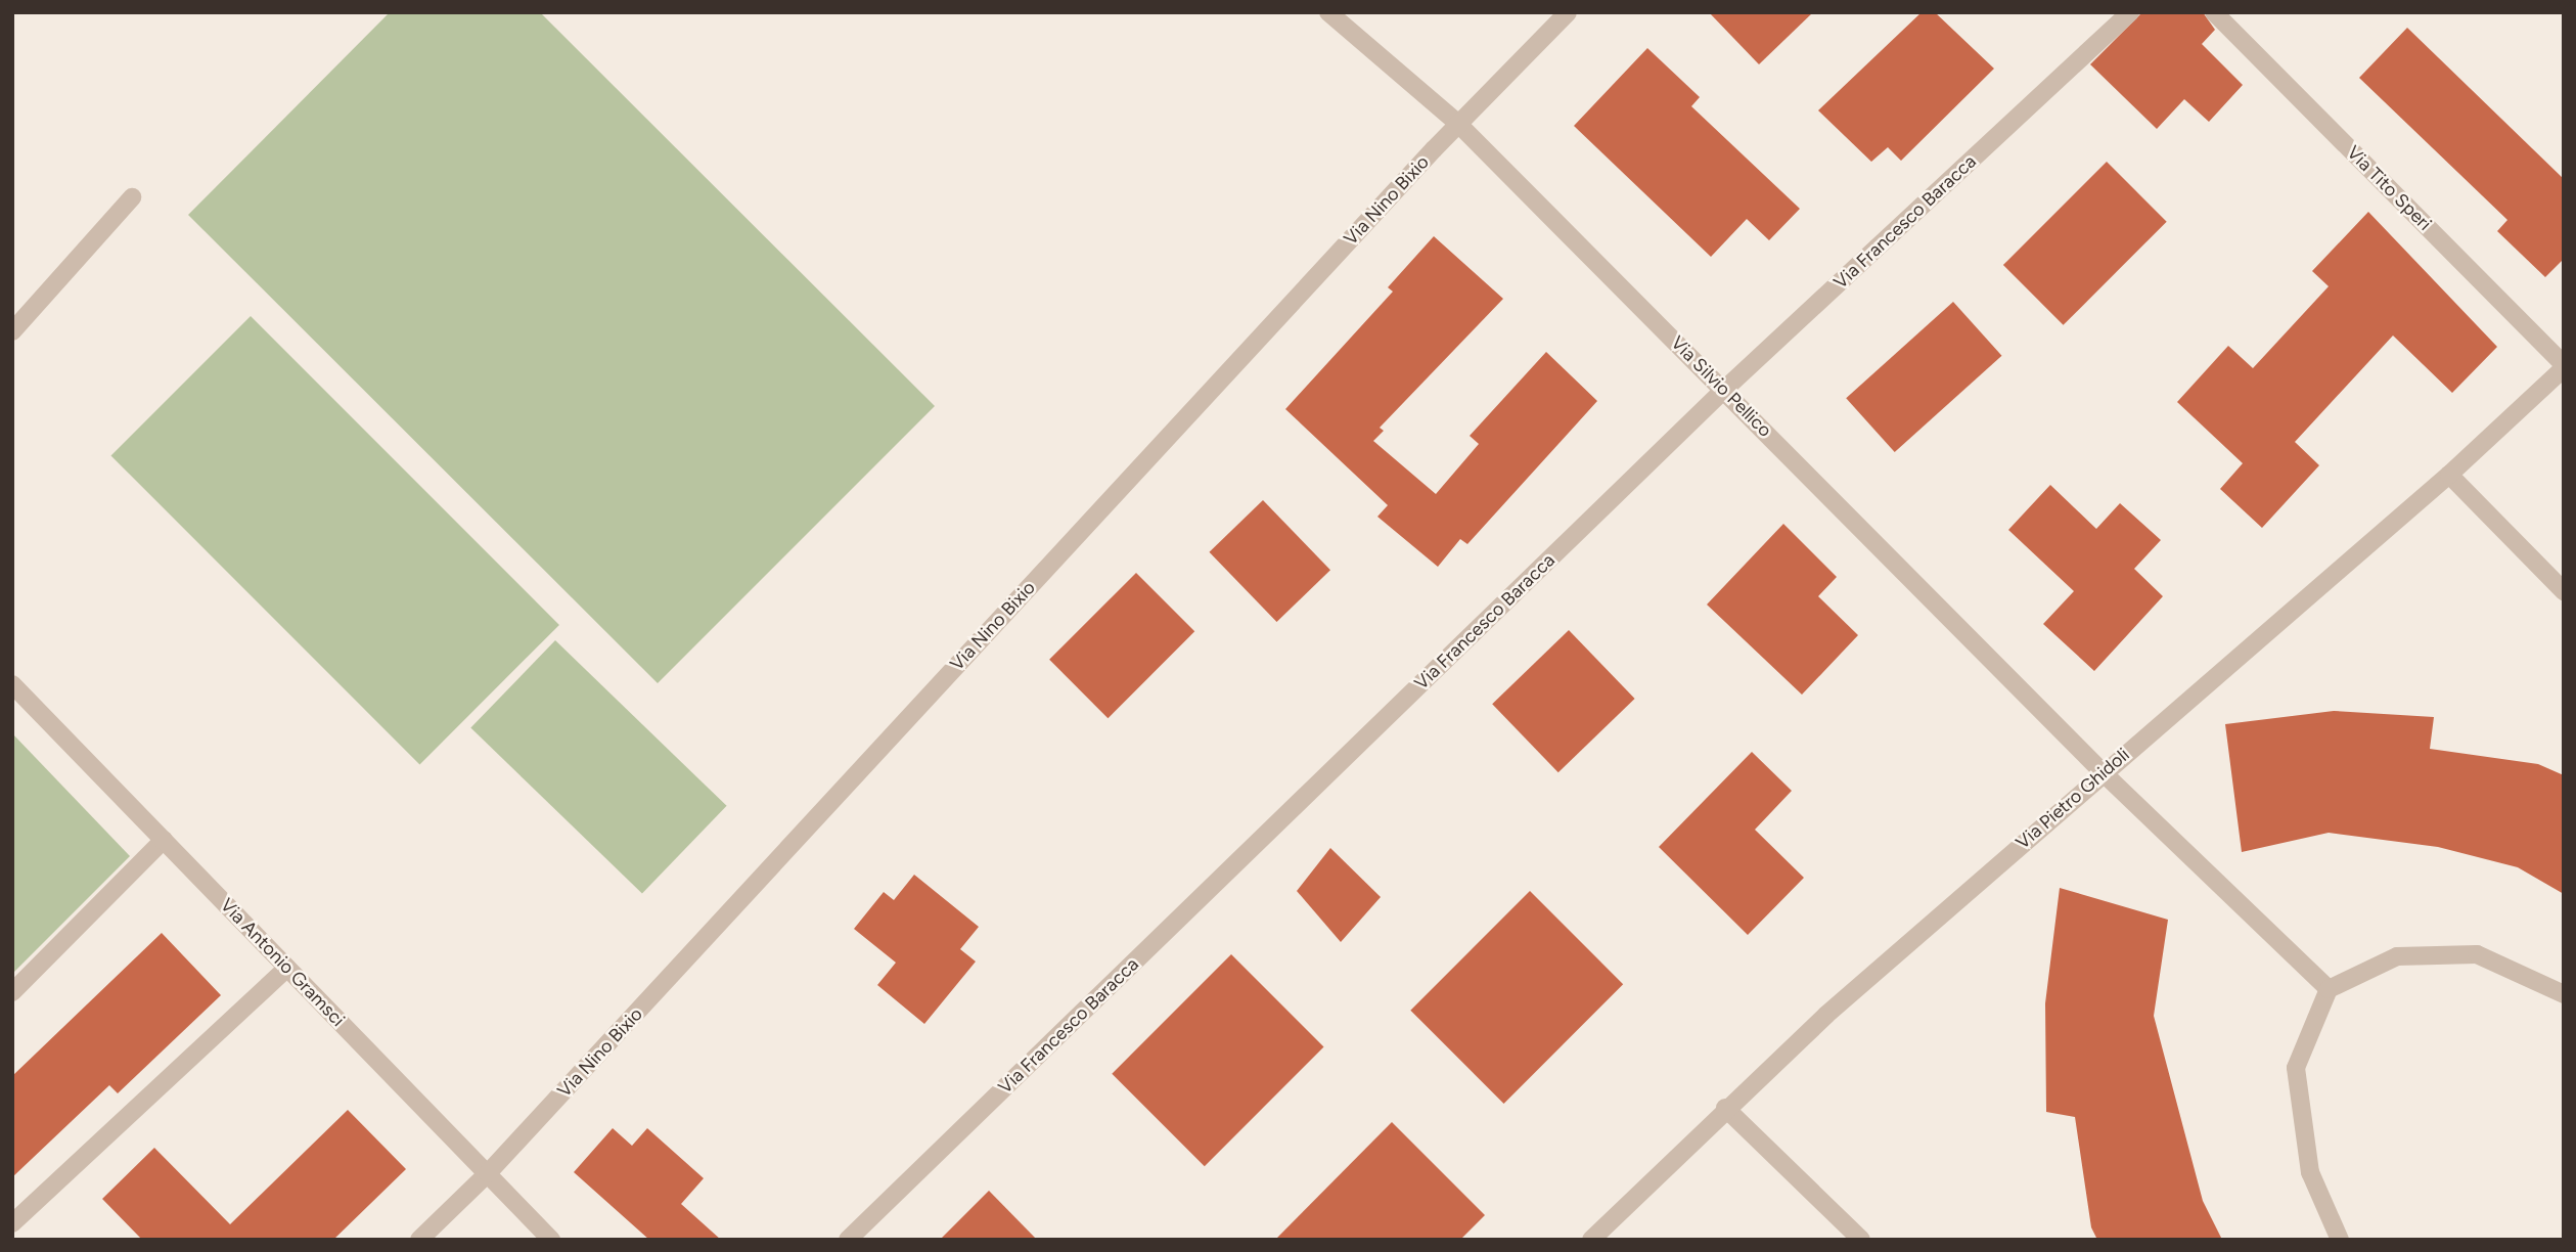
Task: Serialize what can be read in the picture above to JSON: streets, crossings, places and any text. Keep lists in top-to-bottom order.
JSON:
{
  "streets": {
    "street": [
      "Via Tito Speri",
      "Via Nino Bixio",
      "Via Francesco Baracca",
      "Via Silvio Pellico",
      "Via Pietro Ghidoli",
      "Via Antonio Gramsci"
    ]
  },
  "crossings": [
    ["Via Tito Speri", "Via Pietro Ghidoli"],
    ["Via Nino Bixio", "Via Silvio Pellico"],
    ["Via Nino Bixio", "Via Antonio Gramsci"],
    ["Via Francesco Baracca", "Via Silvio Pellico"],
    ["Via Silvio Pellico", "Via Pietro Ghidoli"]
  ]
}
